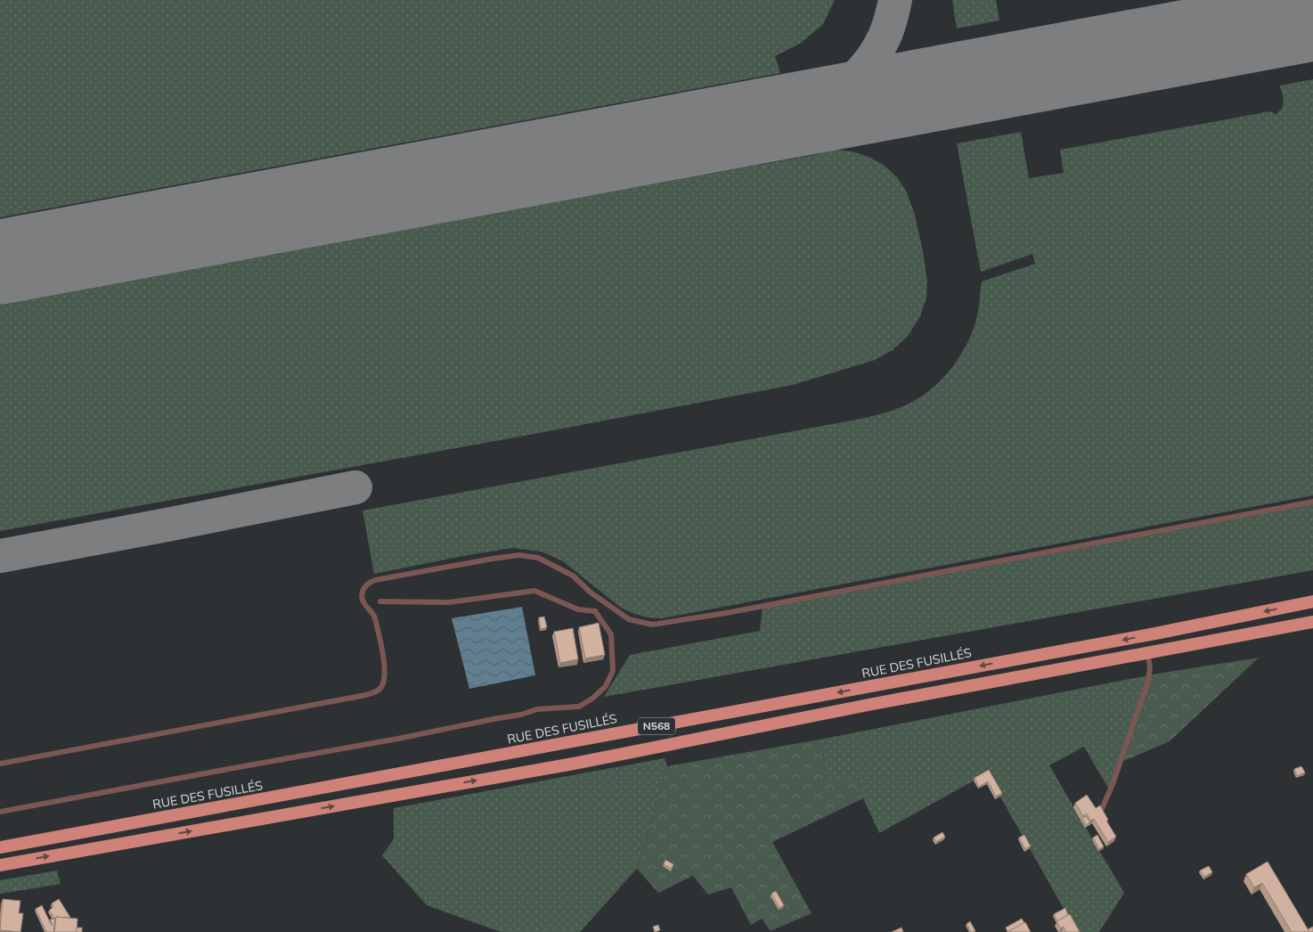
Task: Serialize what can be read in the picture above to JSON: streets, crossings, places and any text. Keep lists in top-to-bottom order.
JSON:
{
  "streets": {
    "highway": ["RUE DES FUSILLÉS", "N568"]
  }
}
